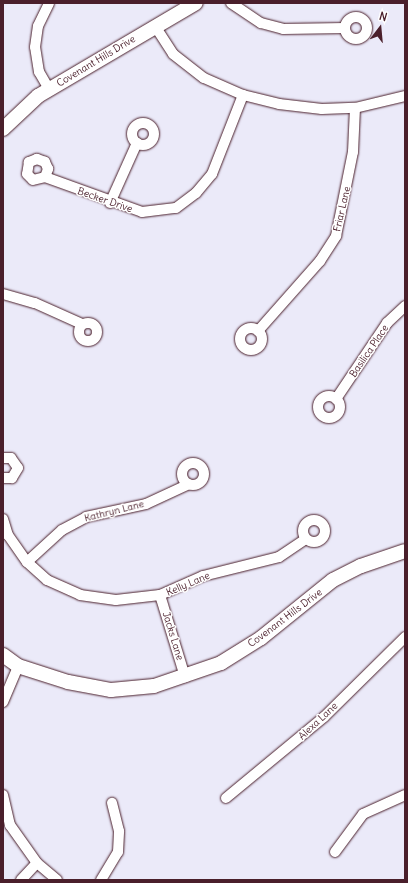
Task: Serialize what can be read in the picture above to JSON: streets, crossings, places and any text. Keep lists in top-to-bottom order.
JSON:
{
  "streets": {
    "street": [
      "Covenant Hills Drive",
      "Becker Drive",
      "Friar Lane",
      "Basilica Place",
      "Kathryn Lane",
      "Kelly Lane",
      "Jacks Lane",
      "Alexa Lane"
    ]
  },
  "crossings": [
    ["Covenant Hills Drive", "Jacks Lane"],
    ["Kathryn Lane", "Kelly Lane"],
    ["Kelly Lane", "Jacks Lane"]
  ],
  "north": "top"
}
